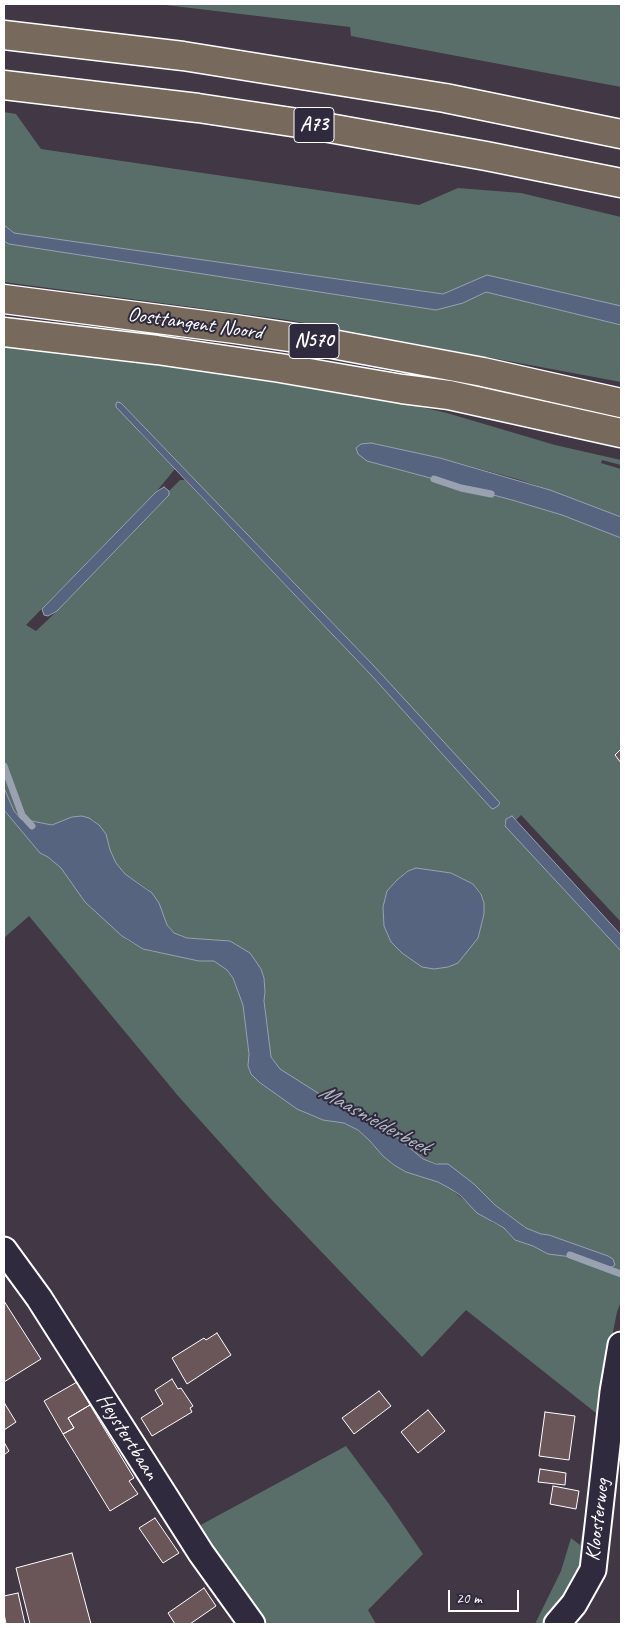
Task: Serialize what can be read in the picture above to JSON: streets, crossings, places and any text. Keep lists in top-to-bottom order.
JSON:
{
  "streets": {
    "main road": ["A73", "Oosttangent Noord", "N570"],
    "street": ["Heystertbaan", "Kloosterweg"]
  },
  "water": ["Maasnielderbeek"],
  "scale_bar": "20 m"
}
